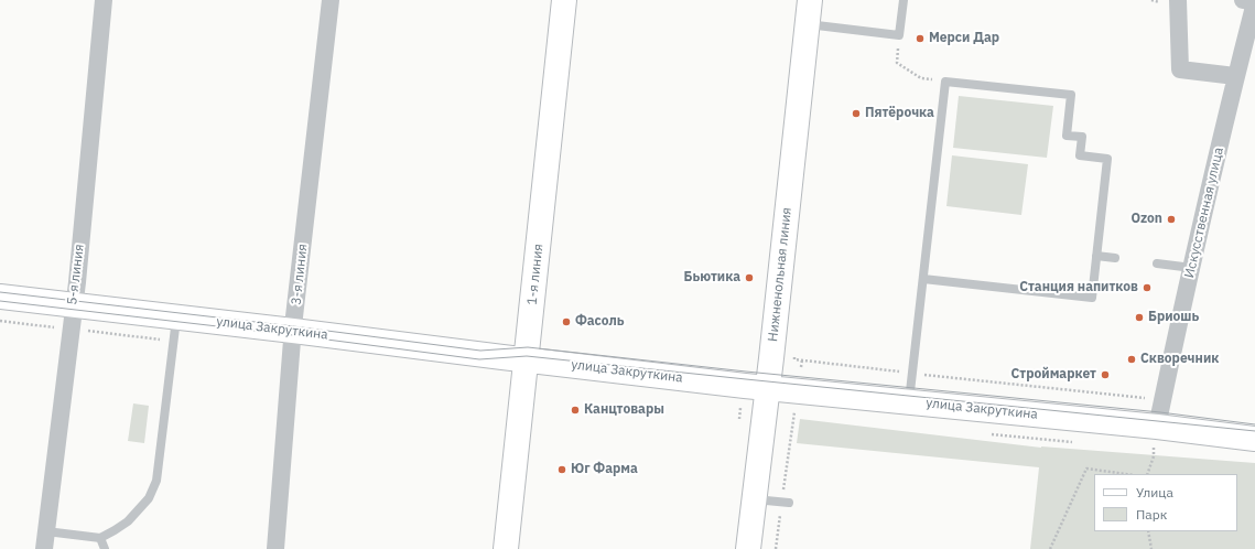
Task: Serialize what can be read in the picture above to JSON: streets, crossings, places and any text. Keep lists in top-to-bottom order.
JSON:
{
  "streets": {
    "main road": ["1-я линия", "Нижненольная линия", "улица Закруткина"],
    "street": ["Искусственная улица", "5-я линия", "3-я линия"]
  },
  "crossings": [
    ["Искусственная улица", "улица Закруткина"],
    ["5-я линия", "улица Закруткина"],
    ["3-я линия", "улица Закруткина"],
    ["1-я линия", "улица Закруткина"],
    ["Нижненольная линия", "улица Закруткина"]
  ],
  "places": [
    "Мерси Дар",
    "Пятёрочка",
    "Ozon",
    "Бьютика",
    "Станция напитков",
    "Бриошь",
    "Фасоль",
    "Скворечник",
    "Строймаркет",
    "Канцтовары",
    "Юг Фарма"
  ],
  "legend": ["Улица", "Парк"]
}
